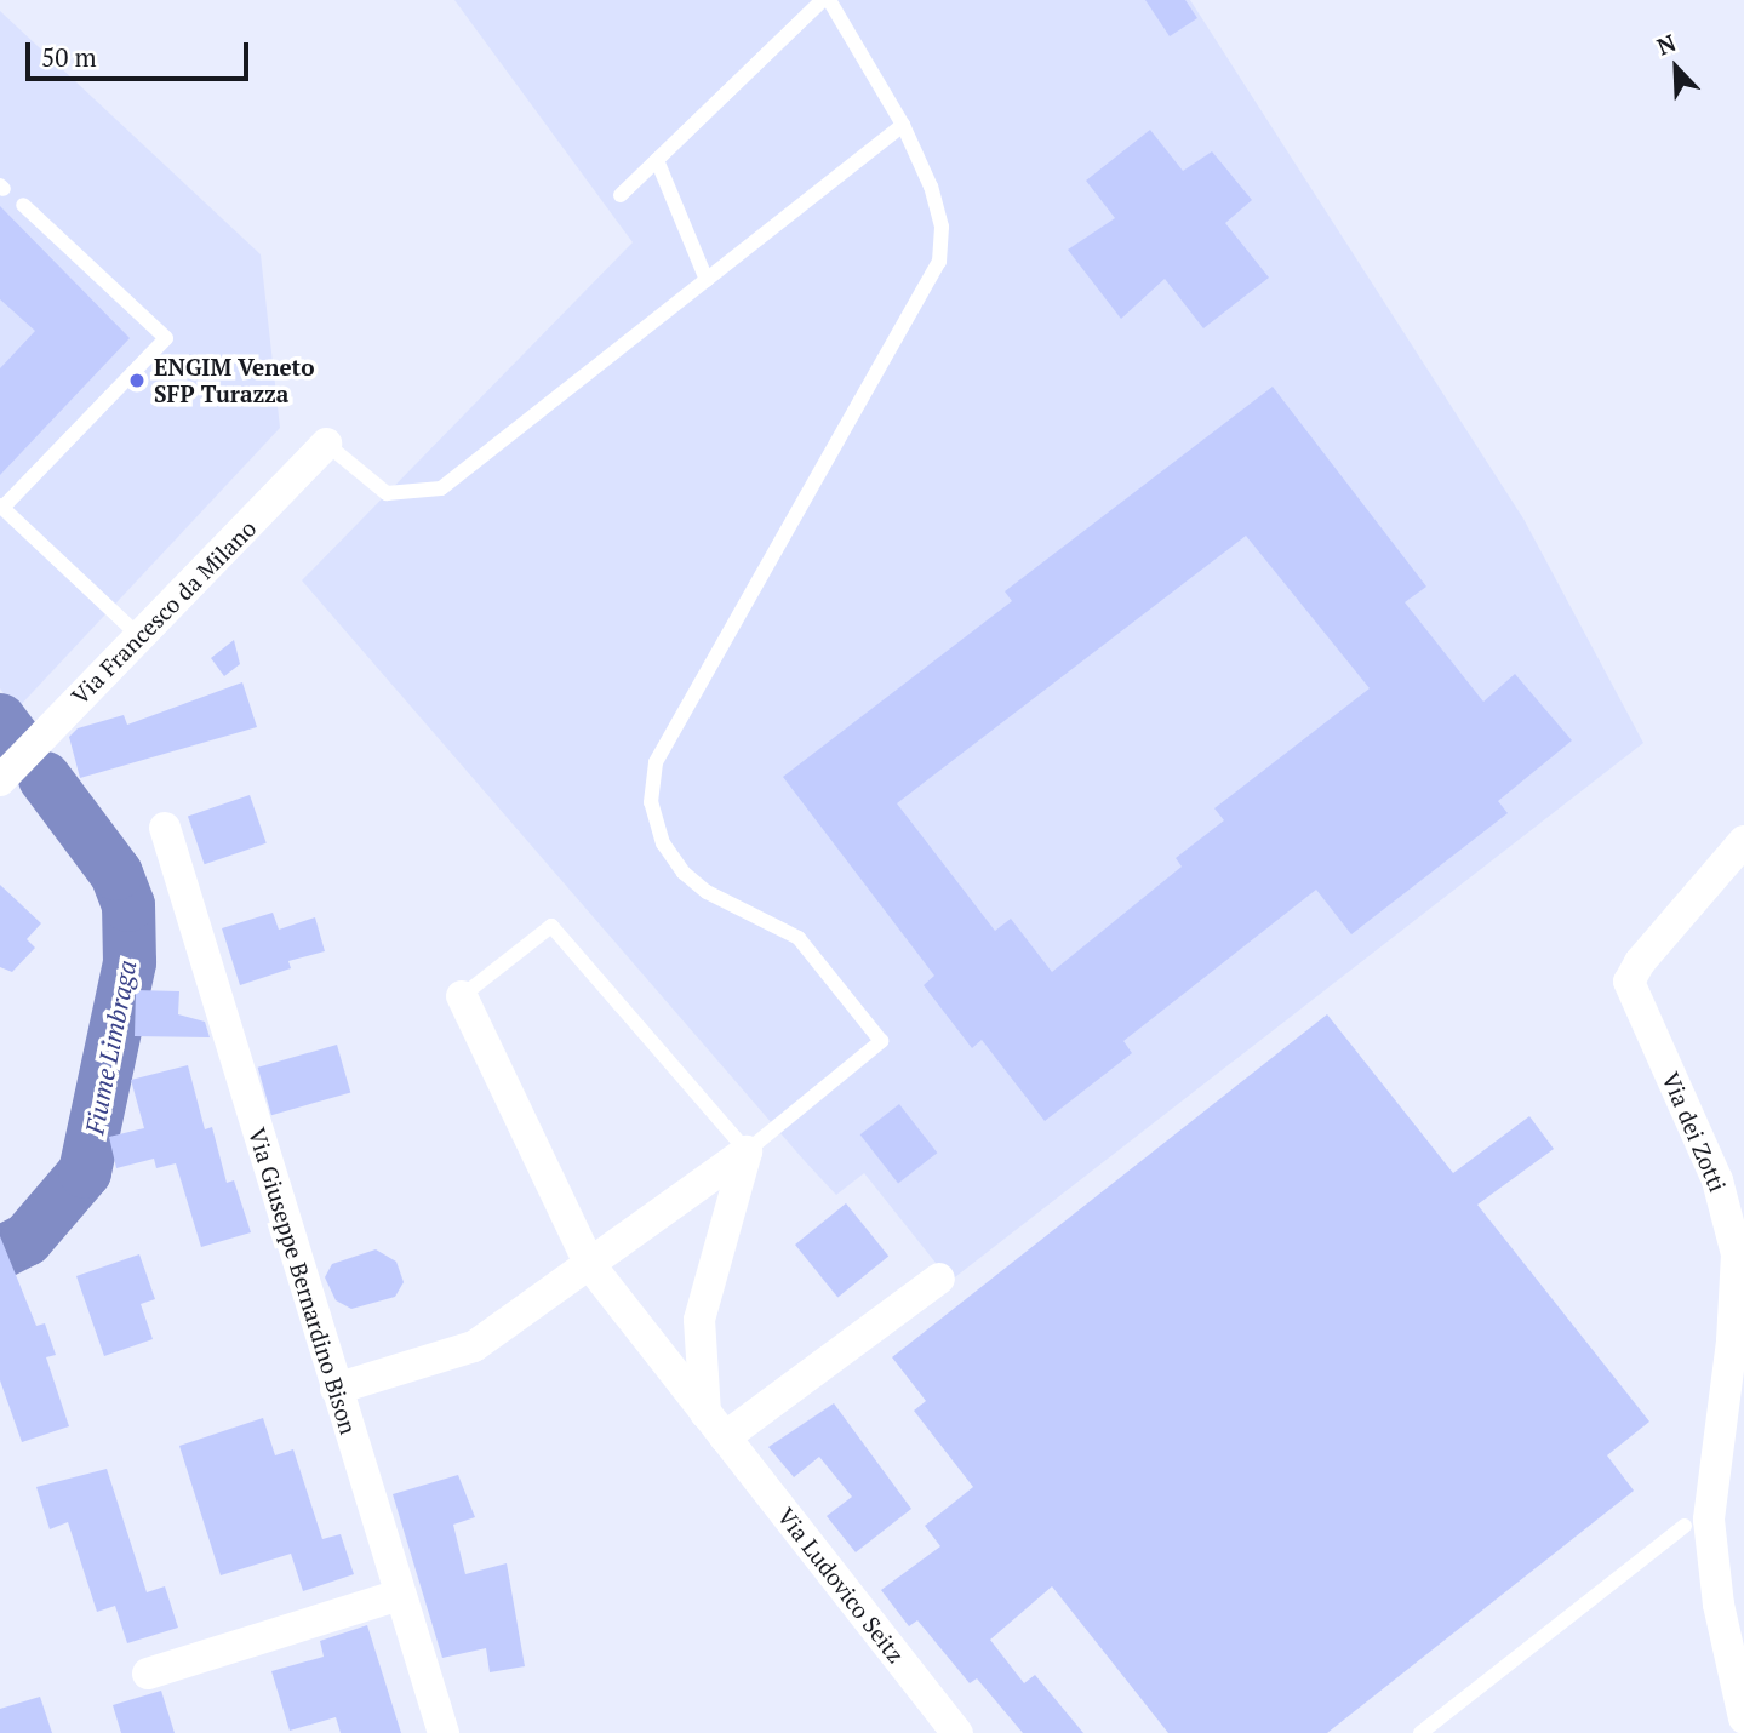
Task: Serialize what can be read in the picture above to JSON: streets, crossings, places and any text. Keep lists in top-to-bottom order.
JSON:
{
  "streets": {
    "street": [
      "Via Francesco da Milano",
      "Via dei Zotti",
      "Via Giuseppe Bernardino Bison",
      "Via Ludovico Seitz"
    ]
  },
  "water": ["Fiume Limbraga"],
  "places": ["ENGIM Veneto SFP Turazza"],
  "scale_bar": "50 m",
  "north": "top left"
}
